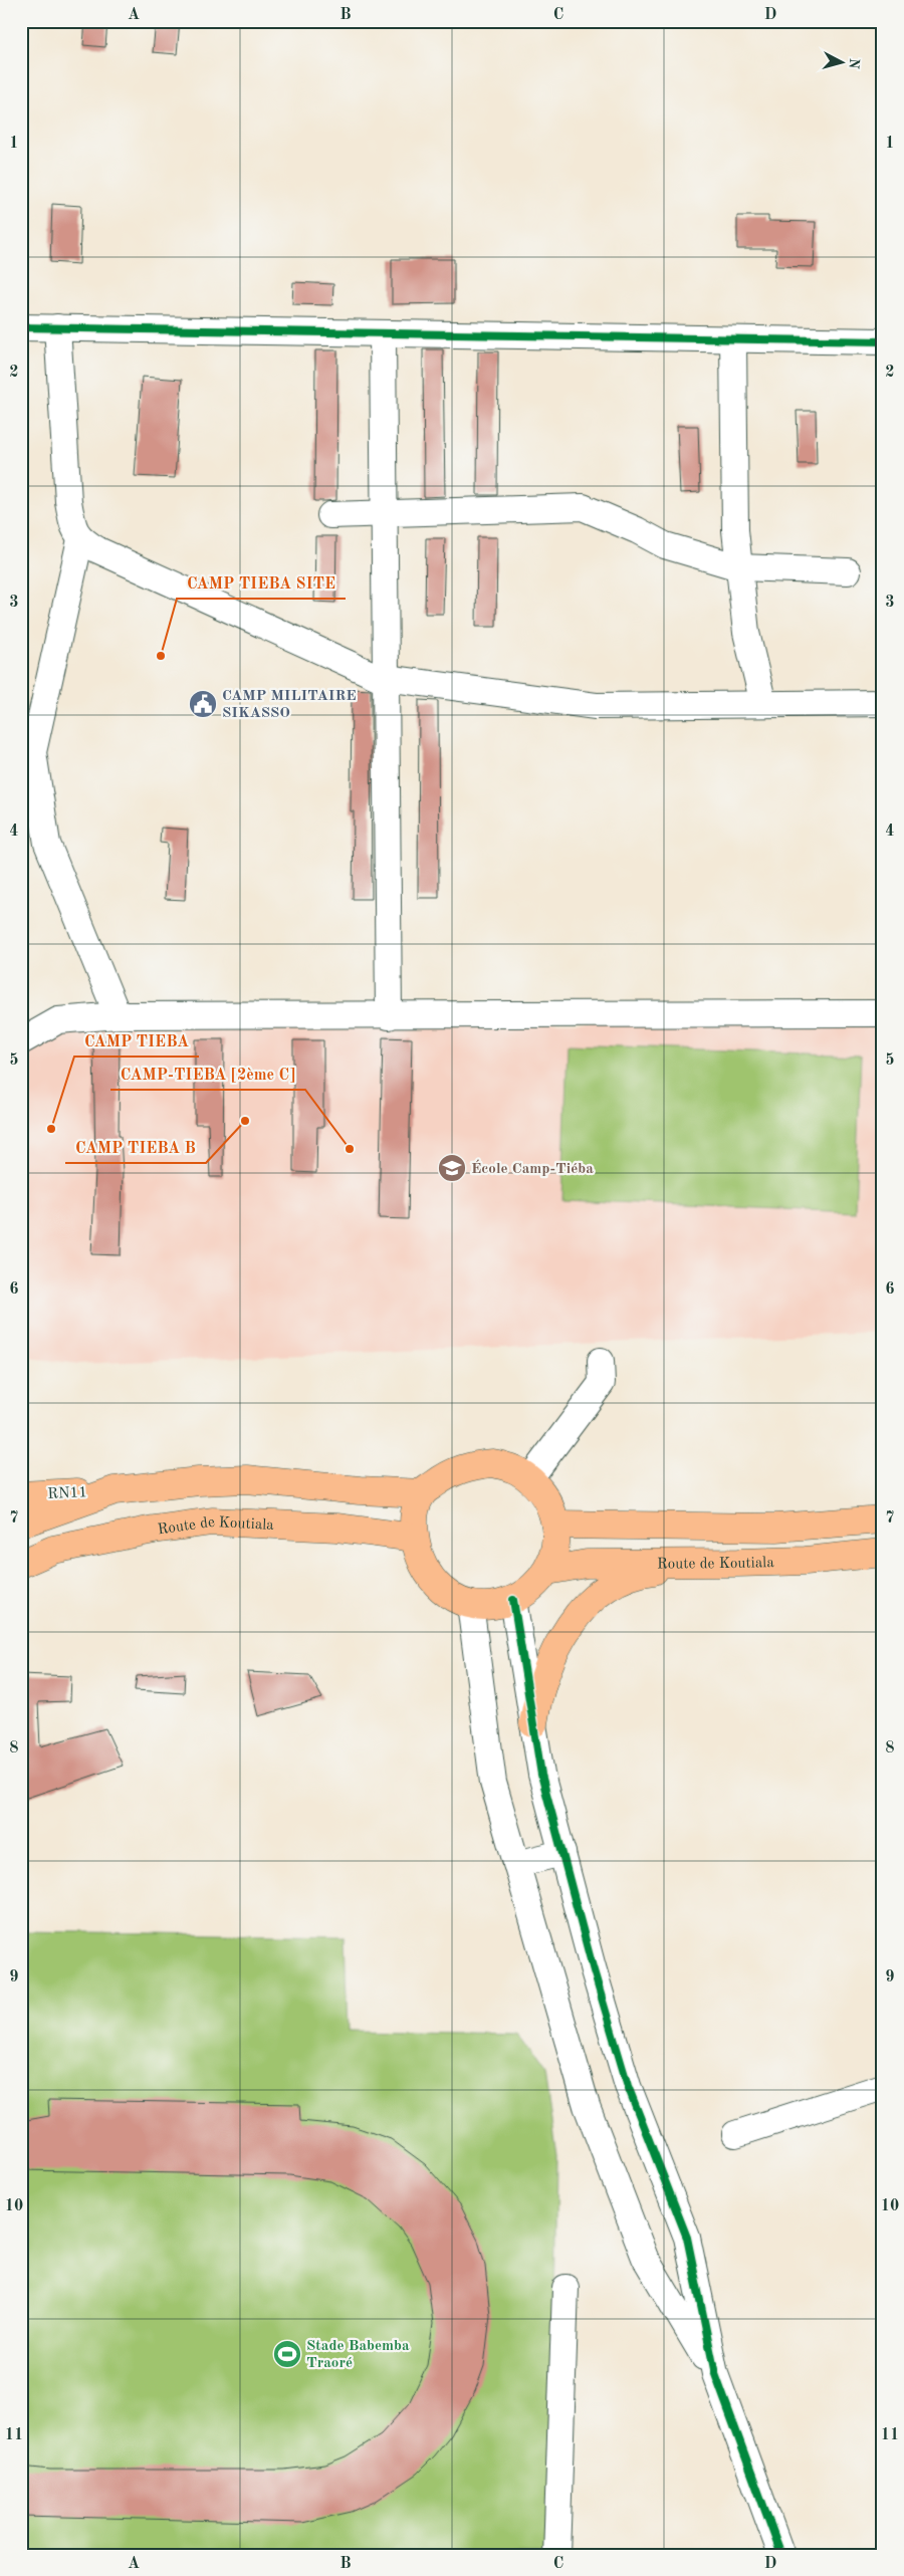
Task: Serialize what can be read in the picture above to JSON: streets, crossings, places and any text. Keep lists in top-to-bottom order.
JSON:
{
  "streets": {
    "main road": ["RN11", "Route de Koutiala"]
  },
  "crossings": [
    ["RN11", "Route de Koutiala"]
  ],
  "places": {
    "other": [
      "CAMP TIEBA SITE",
      "CAMP TIEBA B",
      "CAMP TIEBA",
      "CAMP-TIEBA [2ème C]"
    ],
    "public building": ["CAMP MILITAIRE SIKASSO"],
    "school or university": ["École Camp-Tiéba"],
    "sports": ["Stade Babemba Traoré"]
  },
  "north": "right",
  "grid": {
    "columns": [
      "A",
      "B",
      "C",
      "D"
    ],
    "rows": [
      "1",
      "2",
      "3",
      "4",
      "5",
      "6",
      "7",
      "8",
      "9",
      "10",
      "11"
    ]
  }
}
